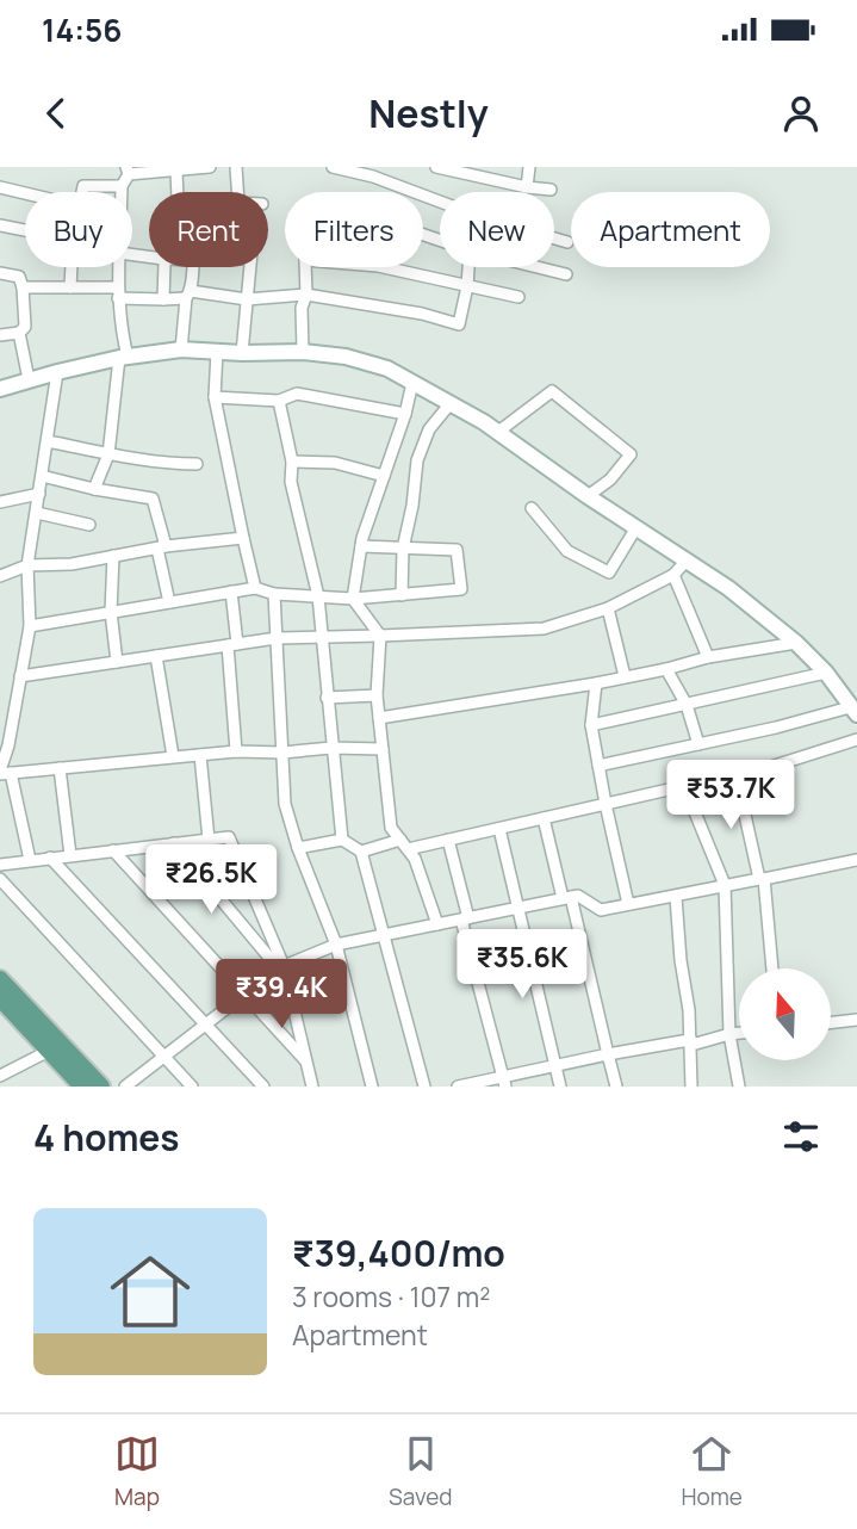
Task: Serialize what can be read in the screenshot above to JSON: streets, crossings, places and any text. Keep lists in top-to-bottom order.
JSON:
{
  "north": "top",
  "page": {
    "status": "14:56",
    "header": "Nestly",
    "chip": [
      "Buy",
      "Rent",
      "Filters",
      "New",
      "Apartment"
    ],
    "price": [
      "₹53.7K",
      "₹26.5K",
      "₹35.6K",
      "₹39.4K"
    ],
    "heading": "4 homes",
    "list": [
      {
        "name": "₹39,400/mo",
        "note": "3 rooms · 107 m² · Apartment"
      }
    ],
    "tabs": ["Map", "Saved", "Home"]
  }
}
